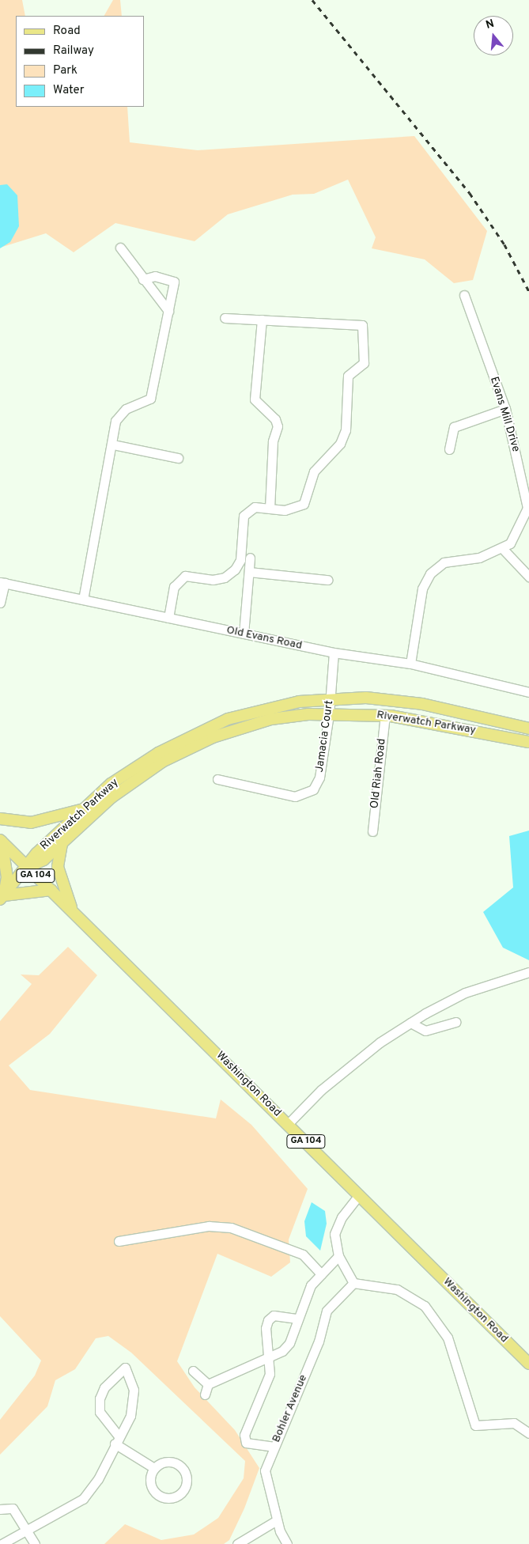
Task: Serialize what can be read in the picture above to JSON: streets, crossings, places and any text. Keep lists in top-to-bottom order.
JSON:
{
  "streets": {
    "main road": ["Riverwatch Parkway", "GA 104", "Washington Road"],
    "street": [
      "Evans Mill Drive",
      "Old Evans Road",
      "Jamacia Court",
      "Old Riah Road",
      "Bohler Avenue"
    ]
  },
  "crossings": [
    ["Evans Mill Drive", "Old Evans Road"],
    ["Old Evans Road", "Jamacia Court"],
    ["Riverwatch Parkway", "Jamacia Court"],
    ["Riverwatch Parkway", "Old Riah Road"],
    ["Riverwatch Parkway", "Washington Road"]
  ],
  "legend": [
    "Road",
    "Railway",
    "Park",
    "Water"
  ],
  "north": "top"
}
